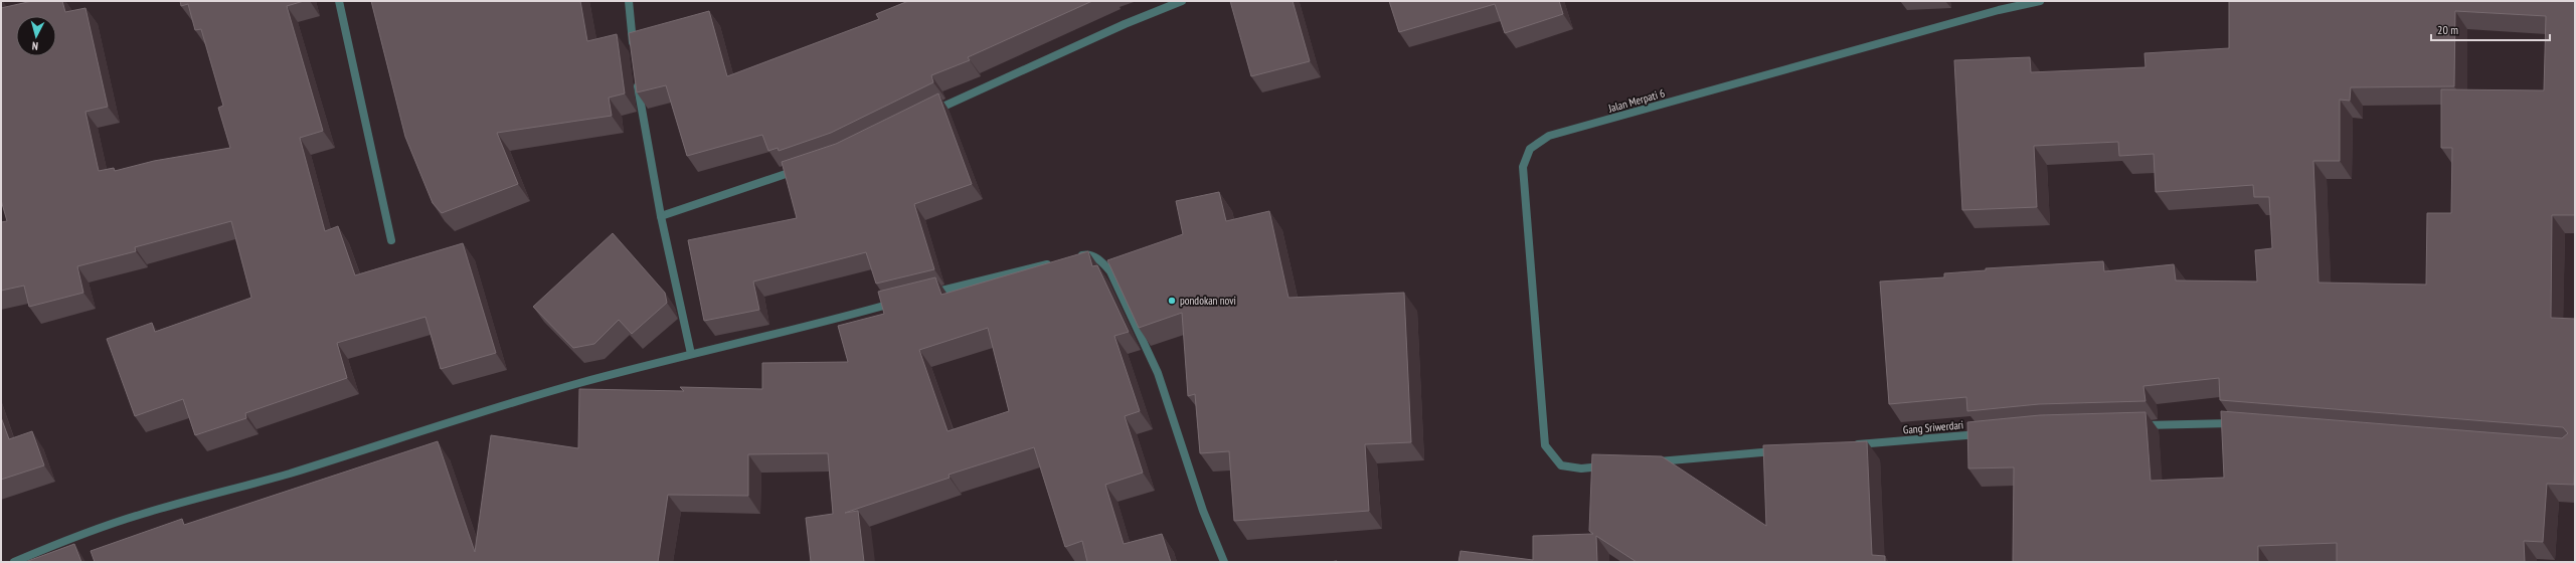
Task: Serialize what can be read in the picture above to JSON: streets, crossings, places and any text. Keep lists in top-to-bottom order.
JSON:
{
  "streets": {
    "street": ["Jalan Merpati 6", "Gang Sriwerdari"]
  },
  "places": ["pondokan novi"],
  "scale_bar": "20 m",
  "north": "bottom"
}
